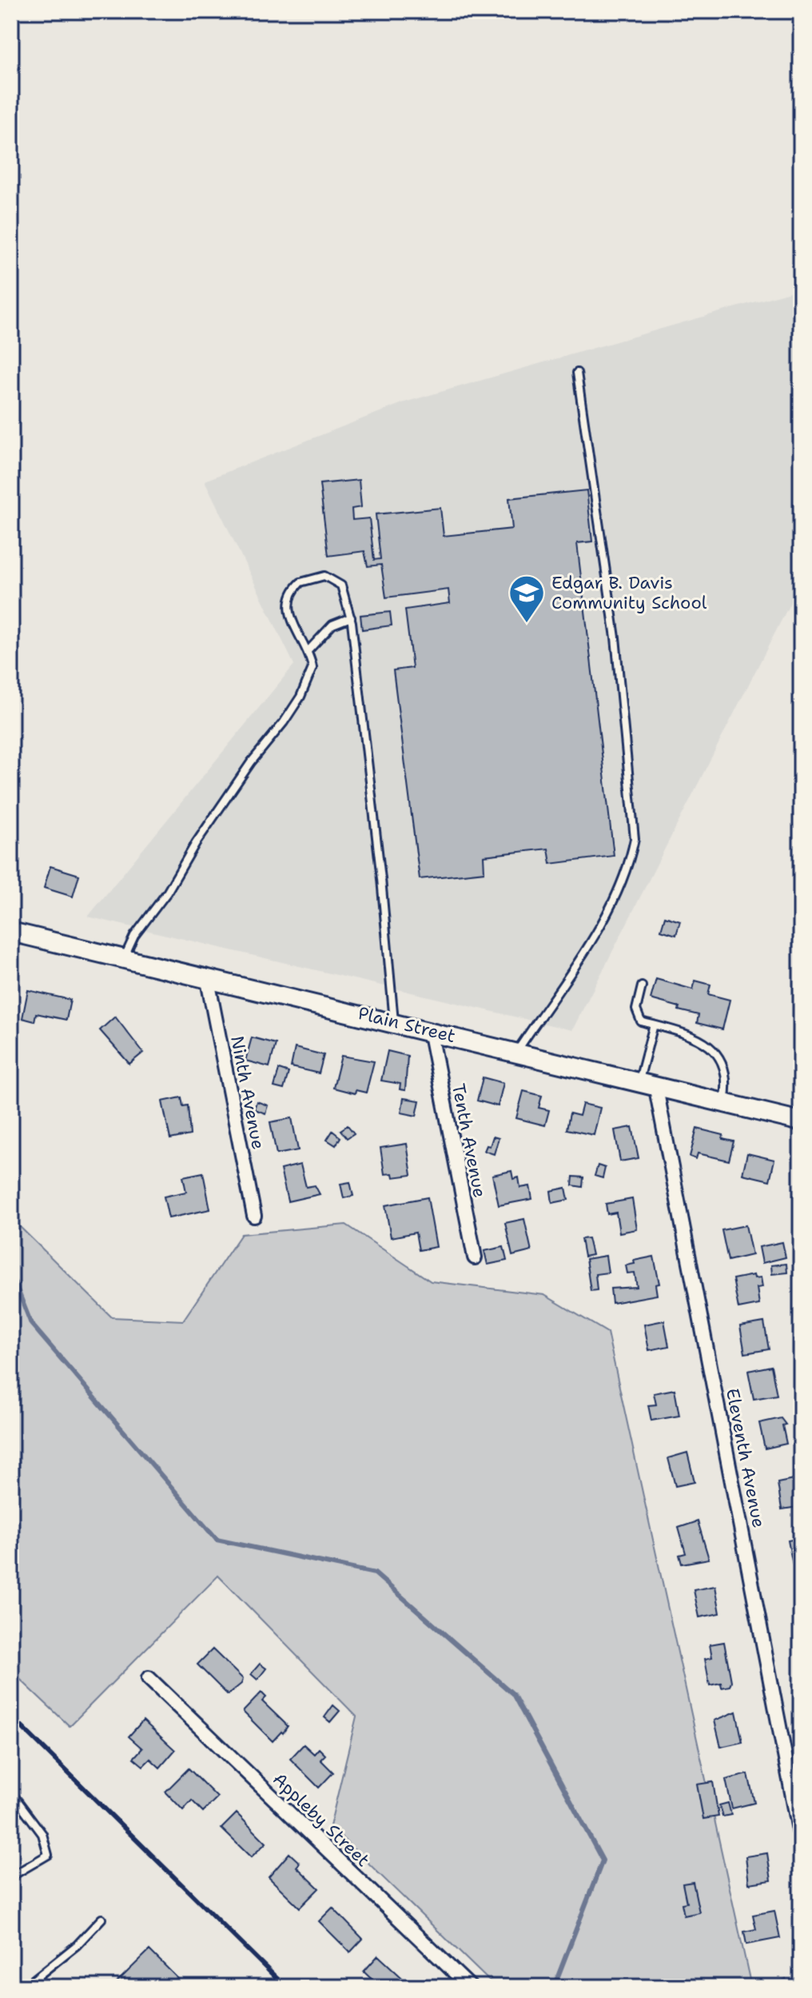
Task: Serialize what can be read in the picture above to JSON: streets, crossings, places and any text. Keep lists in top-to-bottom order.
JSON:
{
  "streets": {
    "main road": ["Plain Street"],
    "street": [
      "Ninth Avenue",
      "Tenth Avenue",
      "Eleventh Avenue",
      "Appleby Street"
    ]
  },
  "crossings": [
    ["Plain Street", "Ninth Avenue"],
    ["Plain Street", "Tenth Avenue"],
    ["Plain Street", "Eleventh Avenue"]
  ],
  "places": {
    "school or university": ["Edgar B. Davis Community School"]
  }
}
